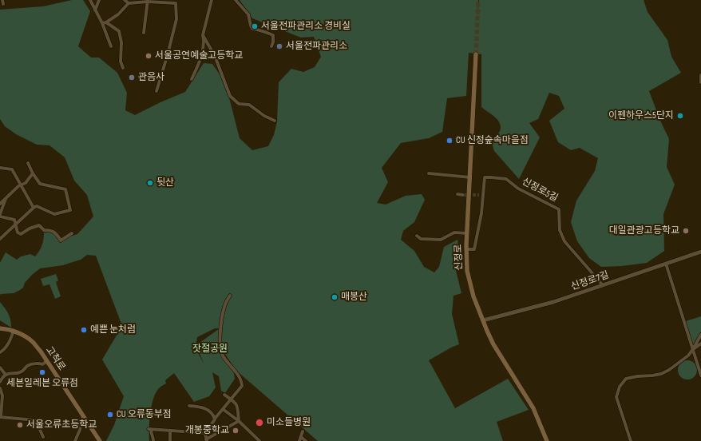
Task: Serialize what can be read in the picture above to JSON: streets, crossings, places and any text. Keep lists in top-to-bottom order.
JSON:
{
  "streets": {
    "main road": ["신정로", "고척로"],
    "street": ["신정로5길", "신정로7길"]
  },
  "crossings": [
    ["신정로5길", "신정로"],
    ["신정로5길", "신정로7길"],
    ["신정로", "신정로7길"]
  ],
  "parks": ["잣절공원"],
  "places": [
    "서울전파관리소 경비실",
    "서울전파관리소",
    "서울공연예술고등학교",
    "관음사",
    "이펜하우스5단지",
    "CU 신정숲속마을점",
    "뒷산",
    "대일관광고등학교",
    "매봉산",
    "예쁜 눈처럼",
    "세븐일레븐 오류점",
    "CU 오류동부점",
    "미소들병원",
    "서울오류초등학교",
    "개봉중학교"
  ]
}
